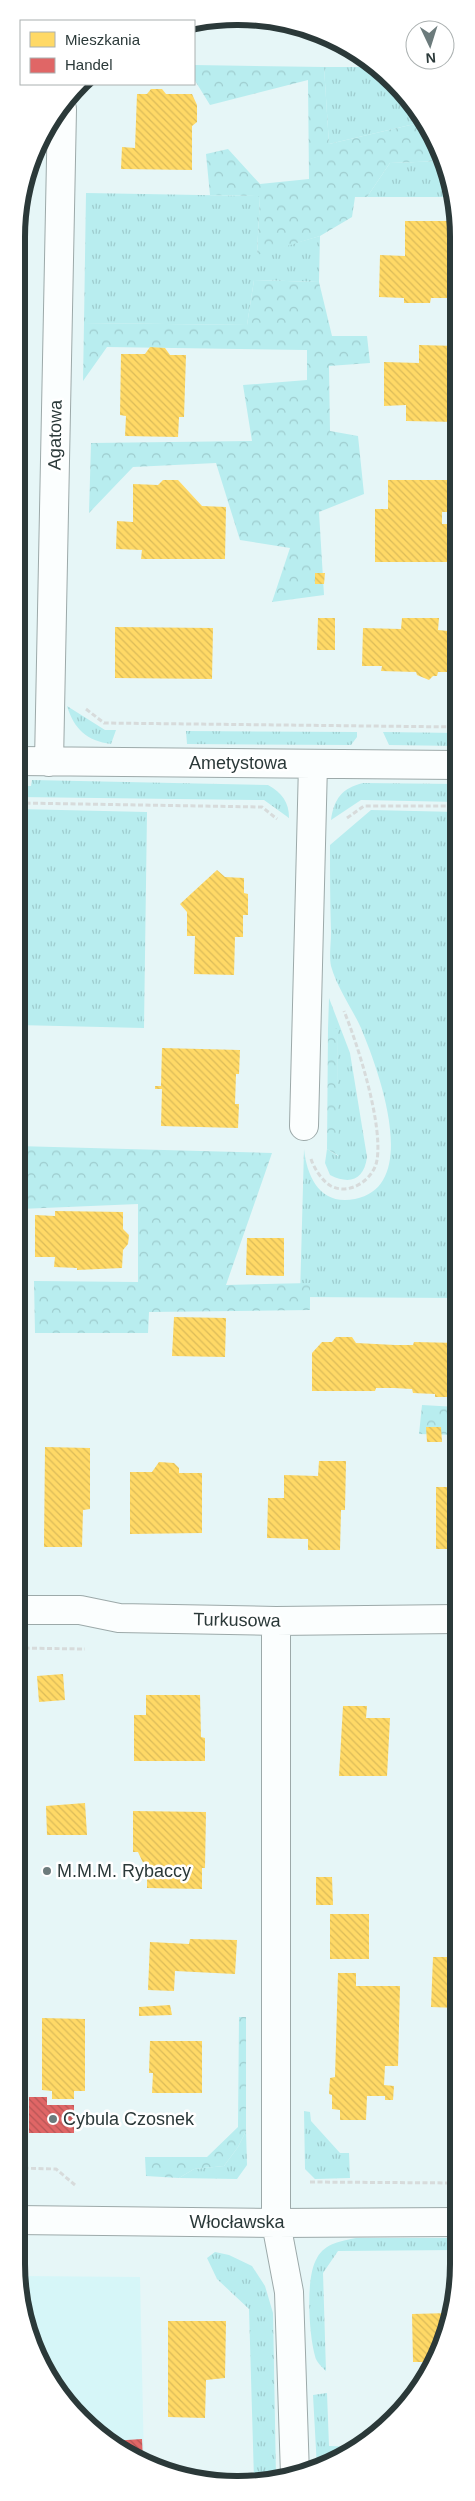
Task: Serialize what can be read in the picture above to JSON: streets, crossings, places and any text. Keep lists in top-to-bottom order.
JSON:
{
  "streets": {
    "street": [
      "Agatowa",
      "Ametystowa",
      "Turkusowa",
      "Włocławska"
    ]
  },
  "crossings": [
    ["Agatowa", "Ametystowa"]
  ],
  "places": ["M.M.M. Rybaccy", "Cybula Czosnek"],
  "legend": ["Mieszkania", "Handel"],
  "north": "bottom"
}
